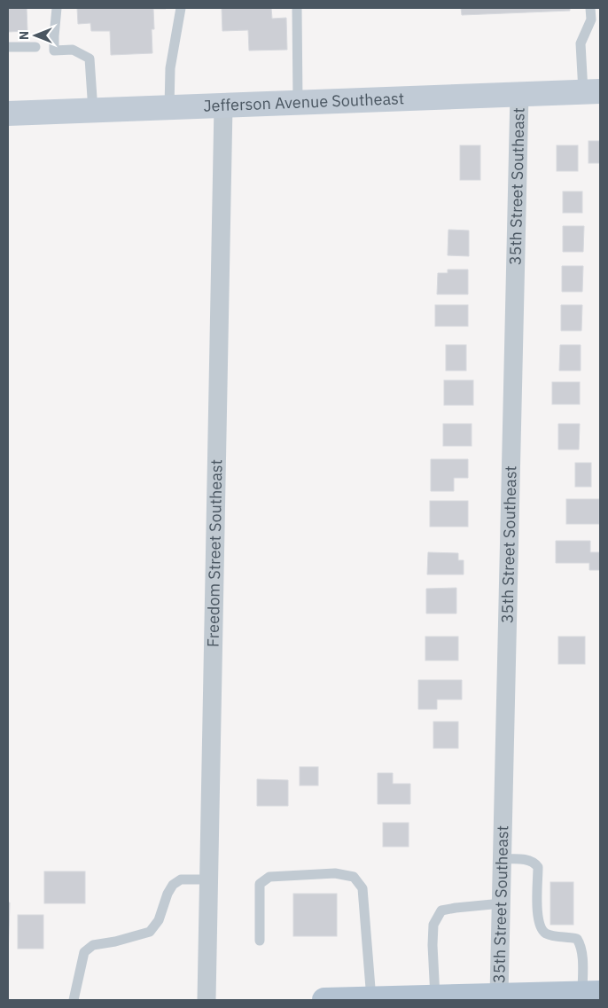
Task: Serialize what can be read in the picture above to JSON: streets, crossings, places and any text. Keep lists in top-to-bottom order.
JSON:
{
  "streets": {
    "street": ["Jefferson Avenue Southeast", "35th Street Southeast", "Freedom Street Southeast"]
  },
  "crossings": [
    ["Jefferson Avenue Southeast", "35th Street Southeast"],
    ["Jefferson Avenue Southeast", "Freedom Street Southeast"]
  ],
  "north": "left"
}
